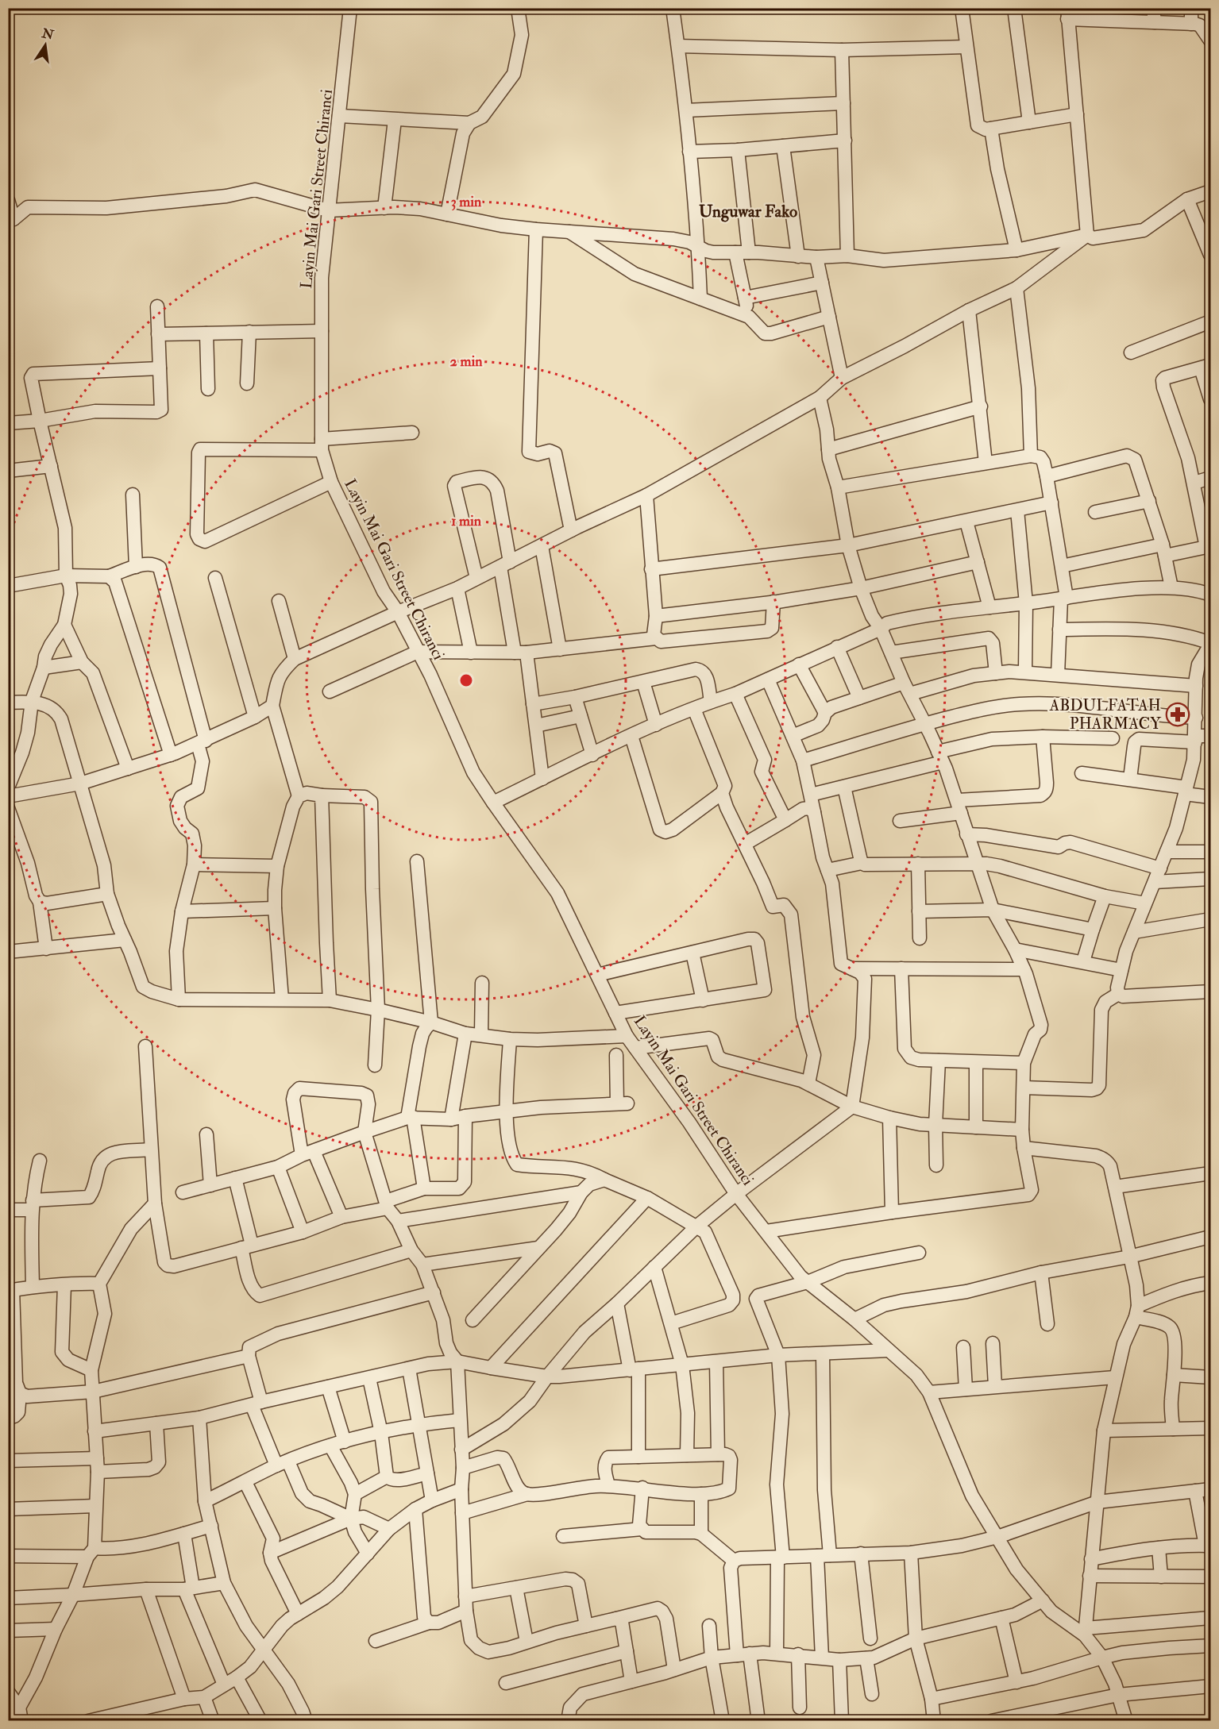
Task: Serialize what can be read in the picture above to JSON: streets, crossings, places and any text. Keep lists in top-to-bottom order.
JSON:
{
  "streets": {
    "street": ["Layin Mai Gari Street Chiranci"]
  },
  "districts": ["Unguwar Fako"],
  "places": {
    "pharmacy": ["ABDULFATAH PHARMACY"]
  },
  "north": "top",
  "rings": ["3 min", "2 min", "1 min"]
}
